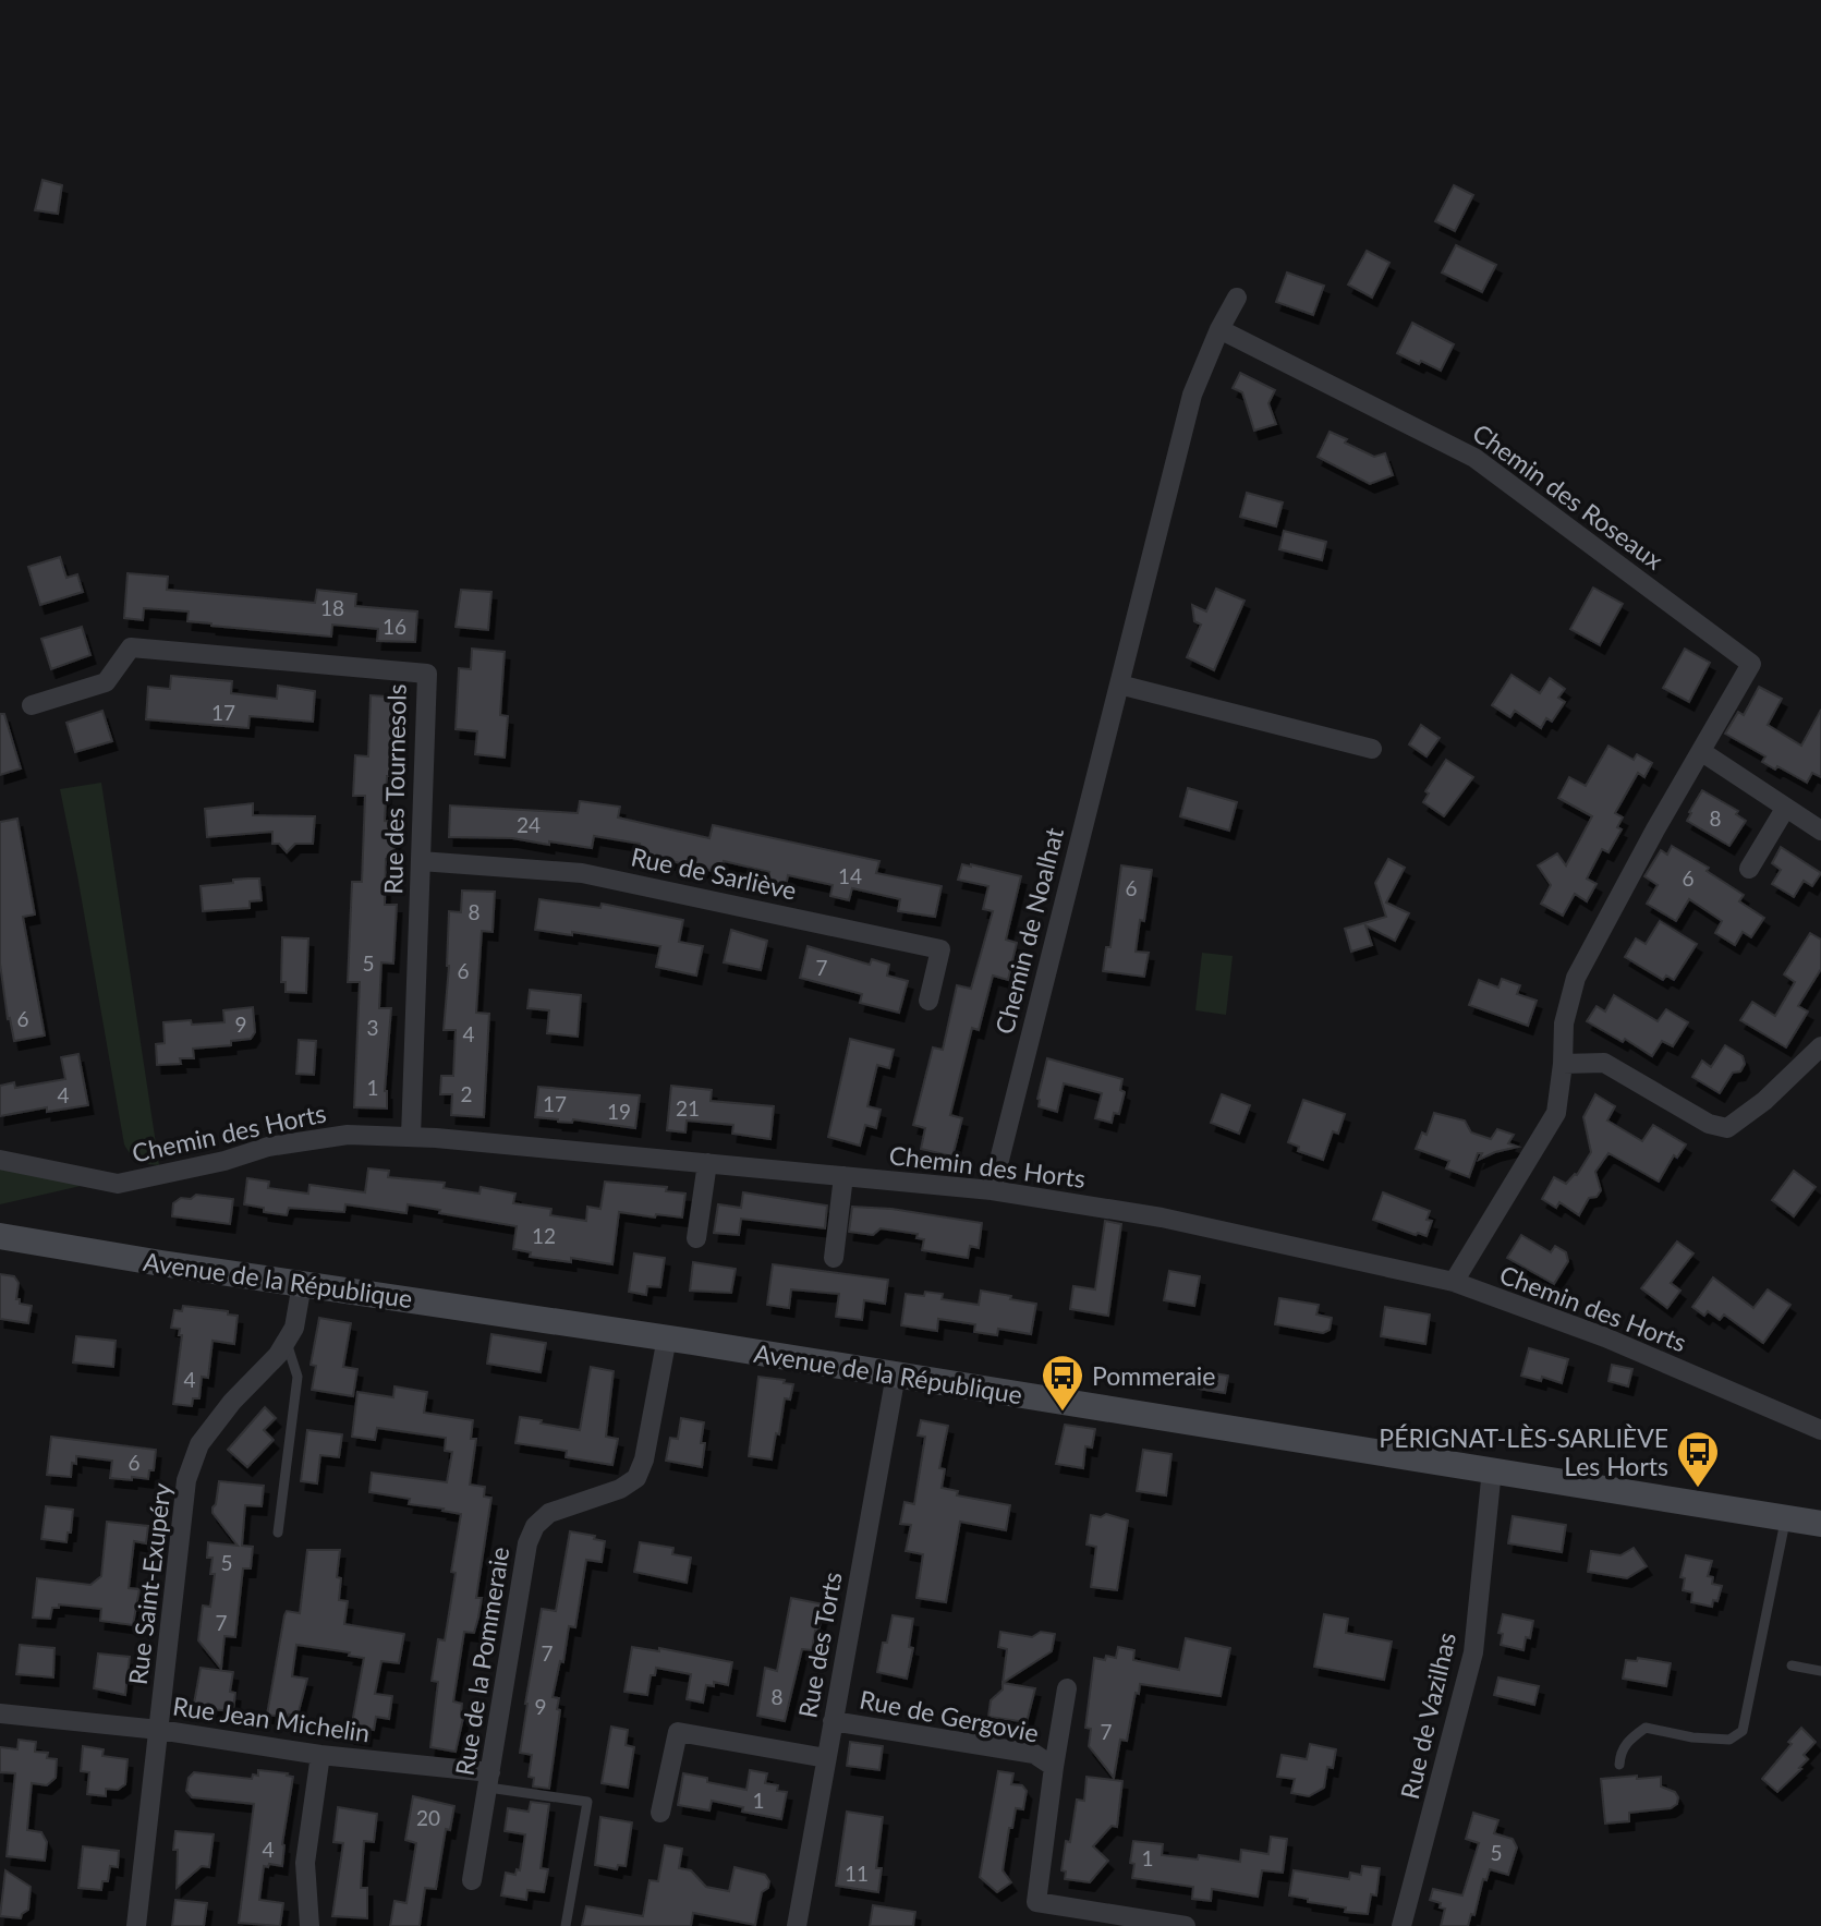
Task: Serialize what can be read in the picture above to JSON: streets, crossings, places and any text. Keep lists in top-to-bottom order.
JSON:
{
  "streets": {
    "street": [
      "Chemin des Roseaux",
      "Rue des Tournesols",
      "Rue de Sarliève",
      "Chemin de Noalhat",
      "Chemin des Horts",
      "Avenue de la République",
      "Rue Saint-Exupéry",
      "Rue des Torts",
      "Rue de la Pommeraie",
      "Rue de Gergovie",
      "Rue de Vazilhas",
      "Rue Jean Michelin"
    ]
  },
  "crossings": [
    ["Chemin des Roseaux", "Chemin de Noalhat"],
    ["Rue des Tournesols", "Rue de Sarliève"],
    ["Rue des Tournesols", "Chemin des Horts"],
    ["Chemin de Noalhat", "Chemin des Horts"],
    ["Avenue de la République", "Rue Saint-Exupéry"],
    ["Avenue de la République", "Rue des Torts"],
    ["Avenue de la République", "Rue de la Pommeraie"],
    ["Avenue de la République", "Rue de Vazilhas"],
    ["Rue Saint-Exupéry", "Rue Jean Michelin"],
    ["Rue des Torts", "Rue de Gergovie"],
    ["Rue de la Pommeraie", "Rue Jean Michelin"]
  ],
  "places": {
    "bus stop": ["Pommeraie", "PÉRIGNAT-LÈS-SARLIÈVE Les Horts"]
  },
  "house_numbers": [
    "18",
    "16",
    "17",
    "8",
    "24",
    "14",
    "6",
    "6",
    "8",
    "5",
    "7",
    "6",
    "6",
    "9",
    "3",
    "4",
    "1",
    "2",
    "4",
    "17",
    "21",
    "19",
    "12",
    "4",
    "6",
    "5",
    "7",
    "7",
    "8",
    "9",
    "7",
    "1",
    "20",
    "4",
    "5",
    "1",
    "11"
  ]
}
